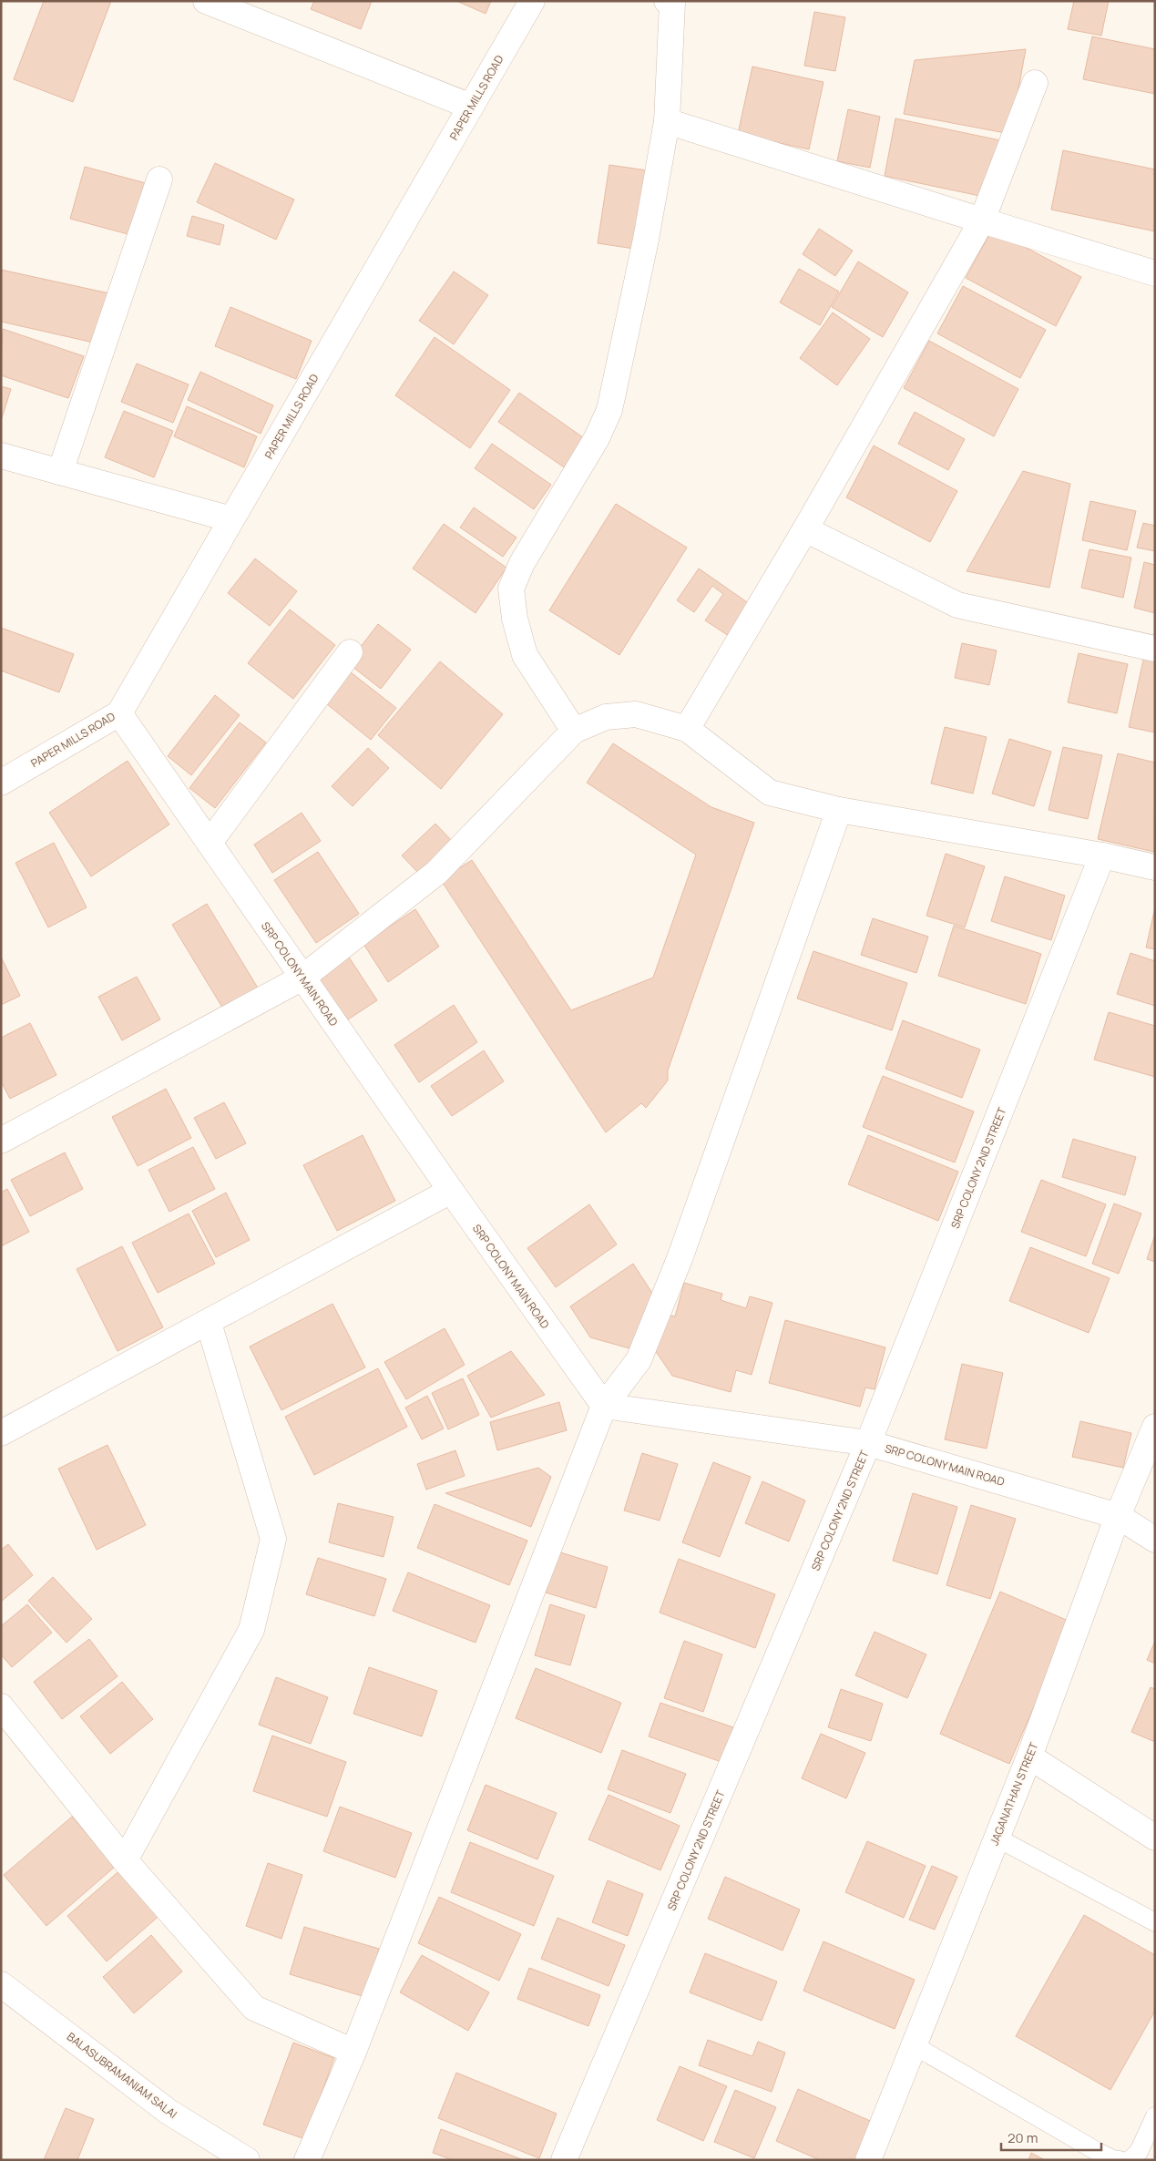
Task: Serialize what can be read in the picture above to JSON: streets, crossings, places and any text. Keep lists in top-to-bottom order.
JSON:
{
  "streets": {
    "street": [
      "PAPER MILLS ROAD",
      "SRP COLONY MAIN ROAD",
      "SRP COLONY 2ND STREET",
      "JAGANATHAN STREET",
      "BALASUBRAMANIAM SALAI"
    ]
  },
  "crossings": [
    ["PAPER MILLS ROAD", "SRP COLONY MAIN ROAD"],
    ["SRP COLONY MAIN ROAD", "SRP COLONY 2ND STREET"],
    ["SRP COLONY MAIN ROAD", "JAGANATHAN STREET"]
  ],
  "scale_bar": "20 m"
}
